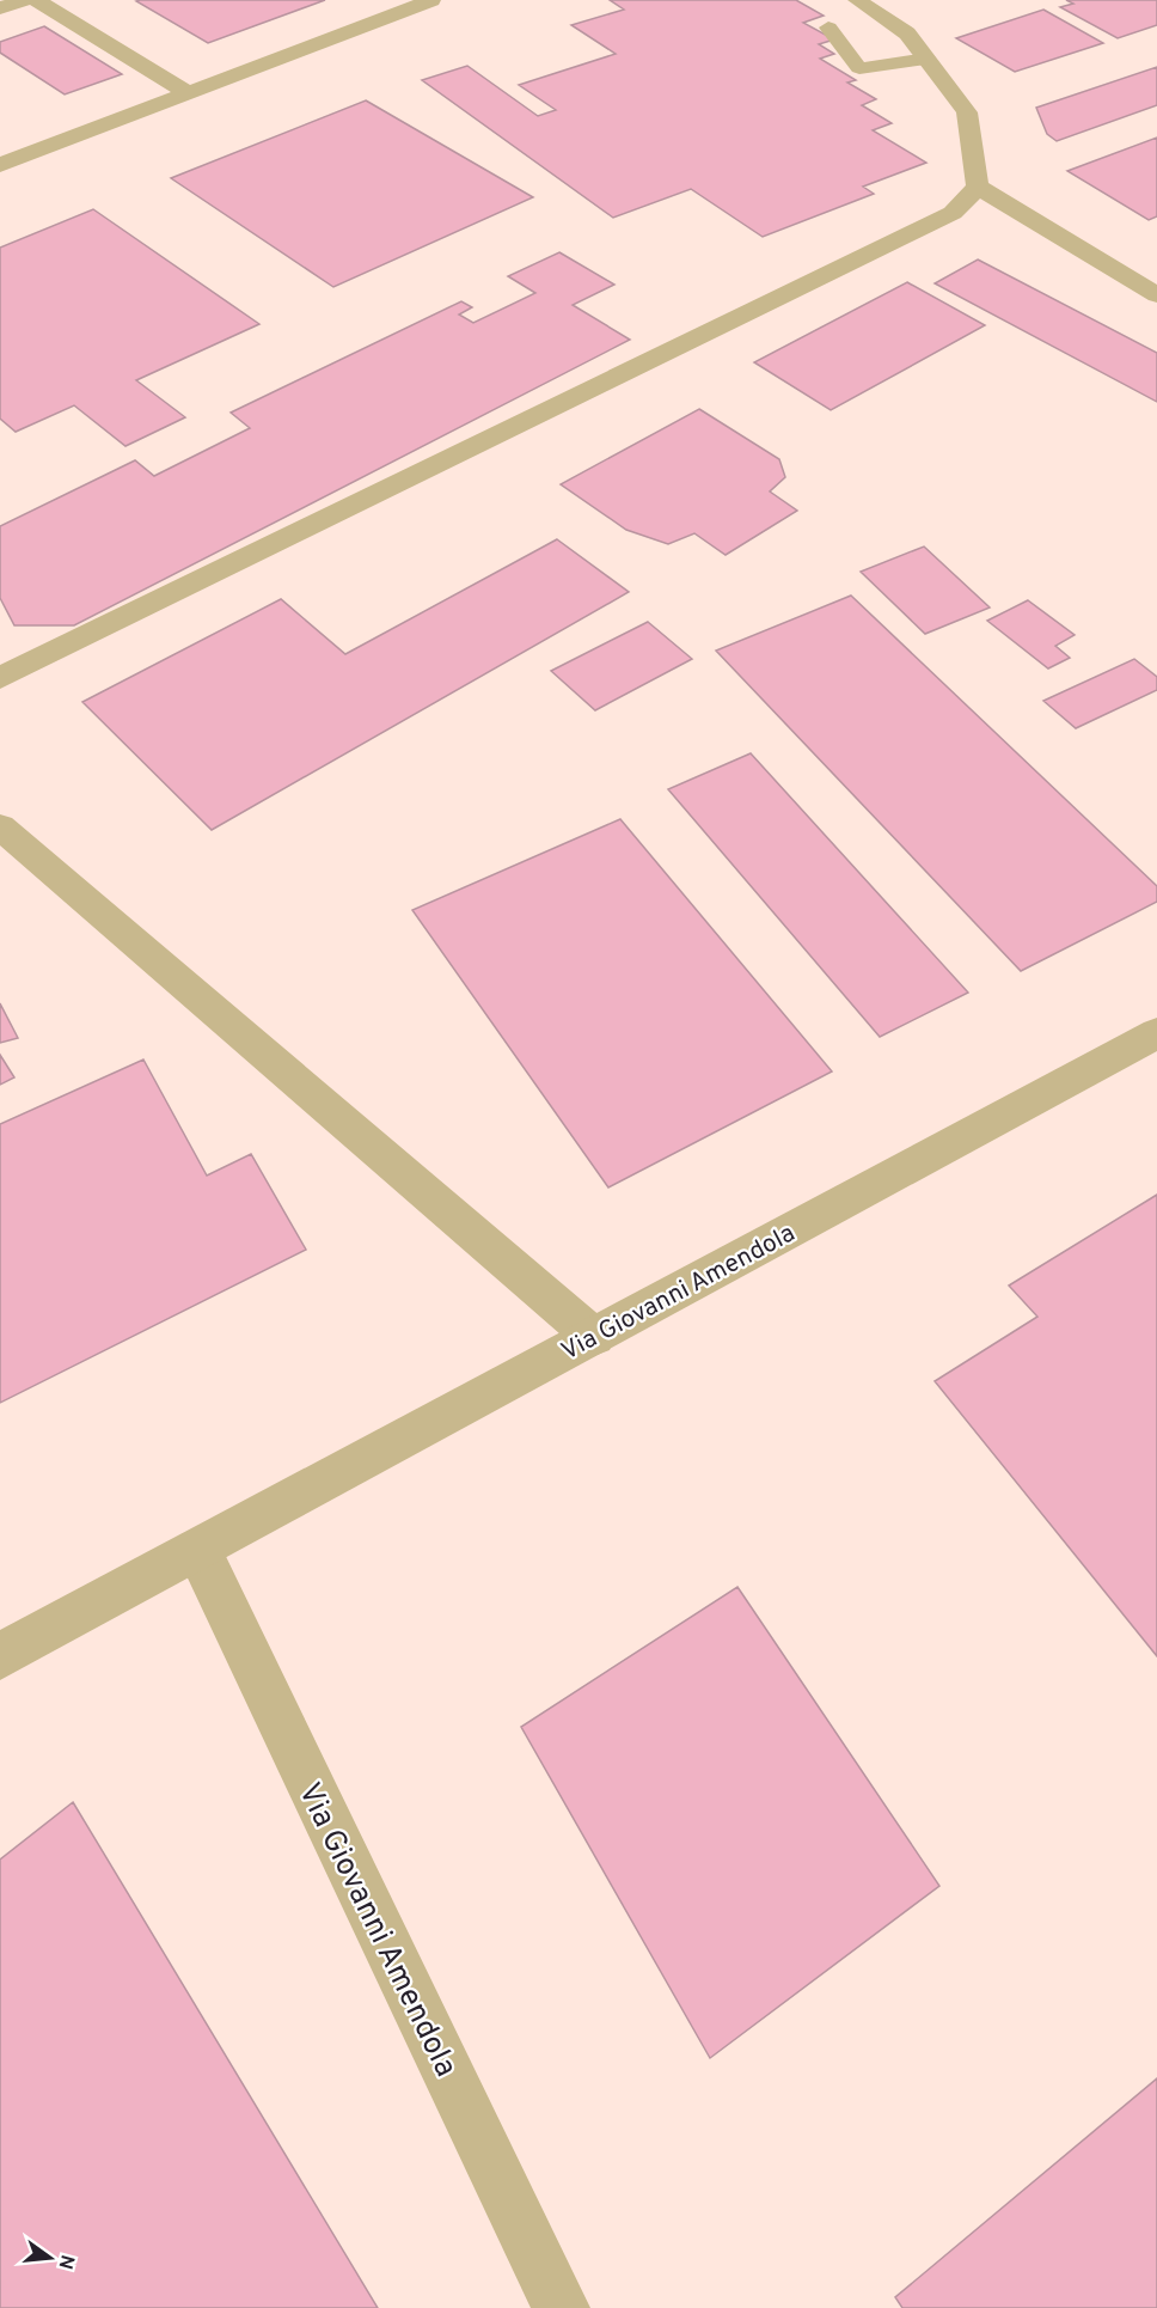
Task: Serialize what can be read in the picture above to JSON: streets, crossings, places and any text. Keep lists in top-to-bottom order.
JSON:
{
  "streets": {
    "street": ["Via Giovanni Amendola"]
  },
  "north": "right"
}
